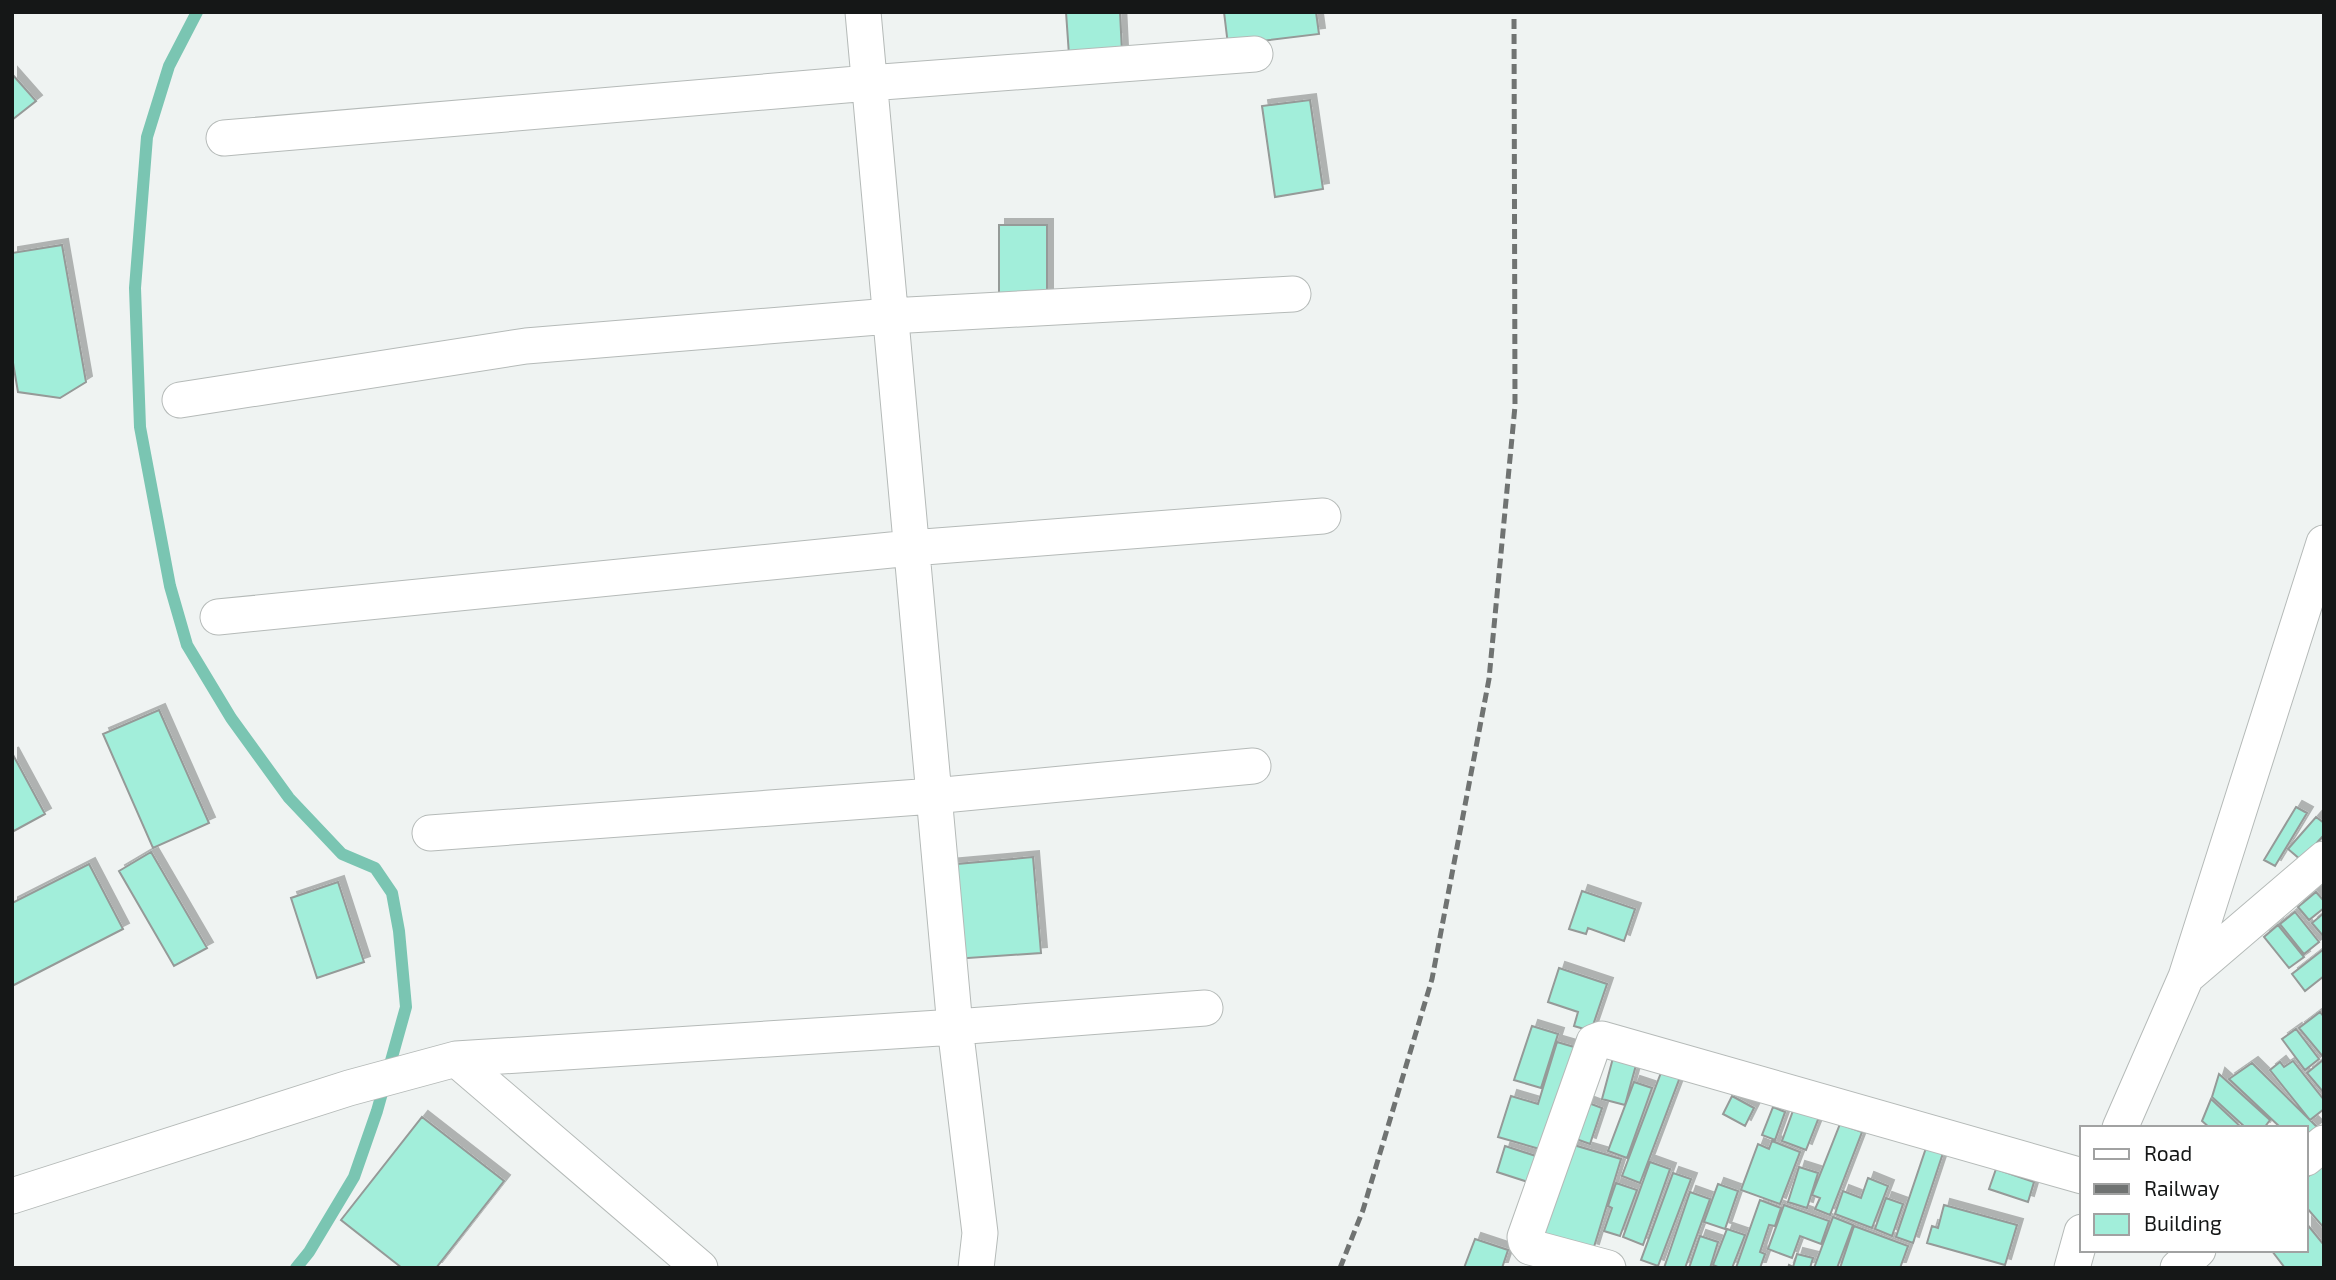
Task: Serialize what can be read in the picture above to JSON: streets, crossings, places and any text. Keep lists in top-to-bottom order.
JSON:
{
  "legend": ["Road", "Railway", "Building"]
}
